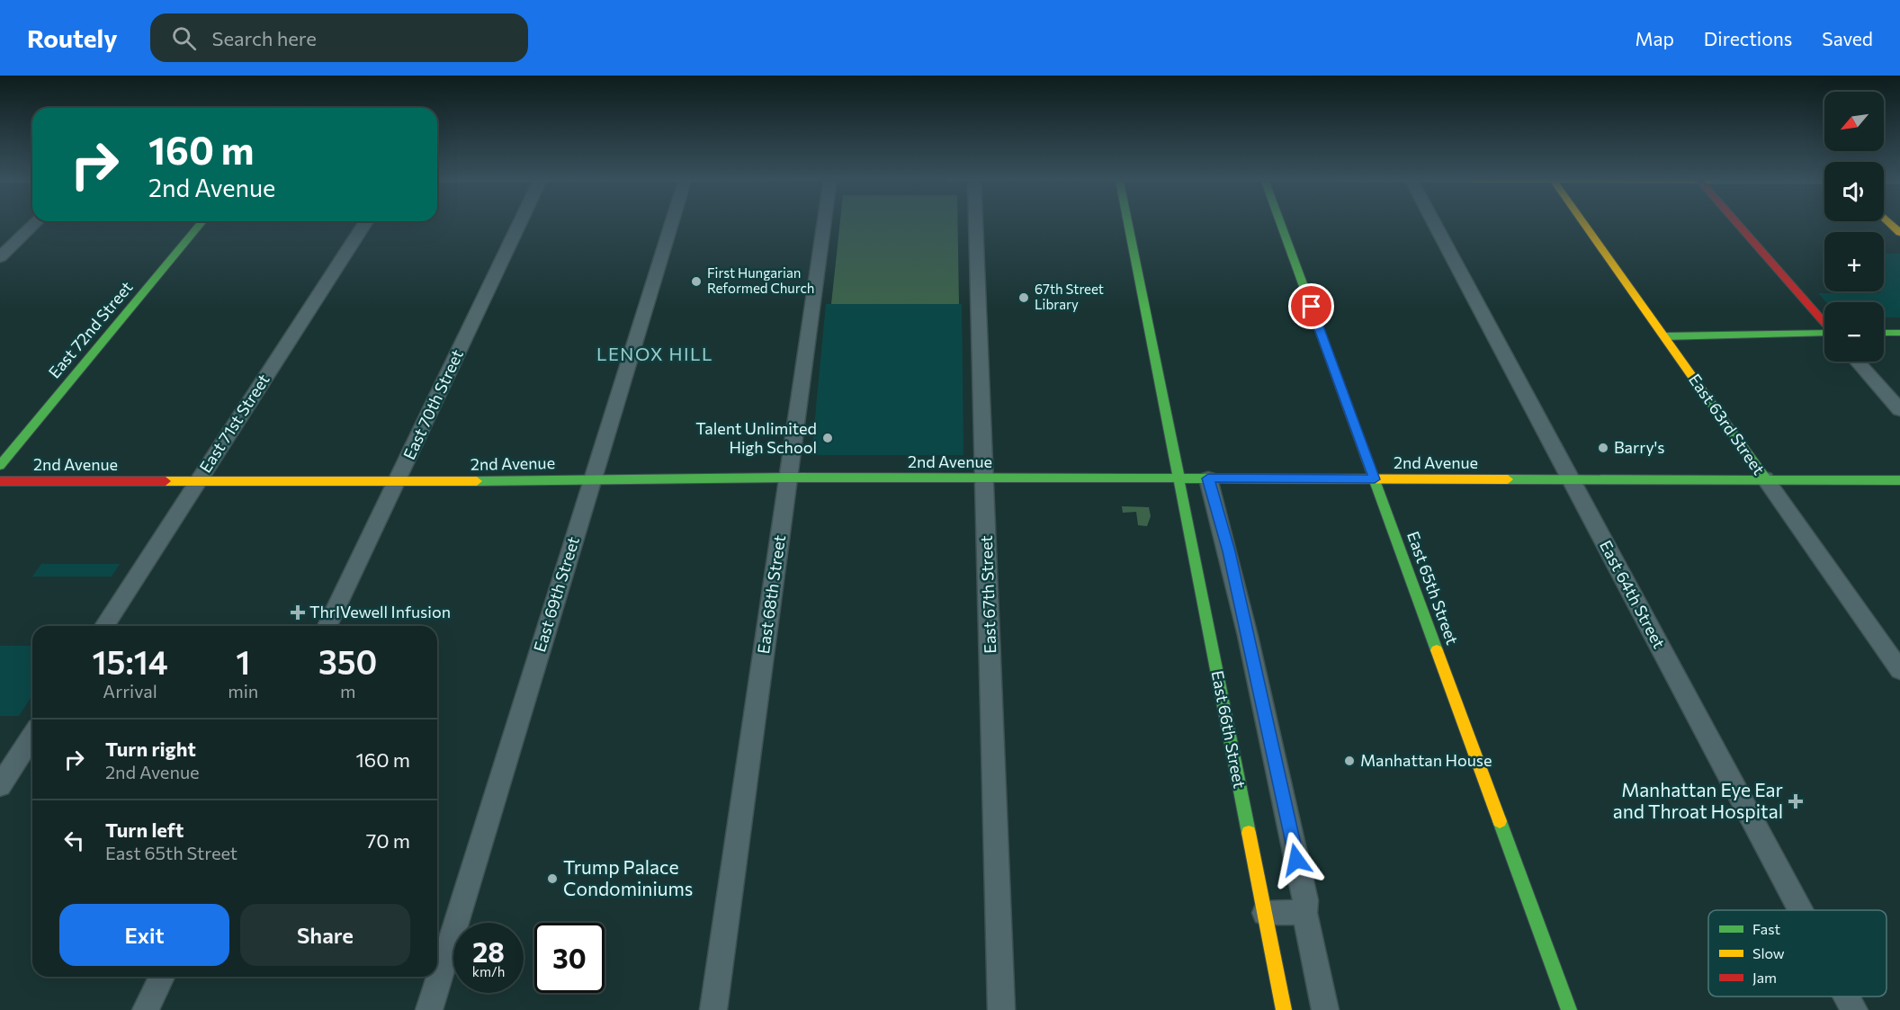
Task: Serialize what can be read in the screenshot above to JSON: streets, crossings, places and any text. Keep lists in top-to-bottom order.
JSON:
{
  "streets": {
    "main road": [
      "East 72nd Street",
      "East 63rd Street",
      "2nd Avenue",
      "East 65th Street",
      "East 66th Street"
    ],
    "street": [
      "East 70th Street",
      "East 71st Street",
      "East 69th Street",
      "East 68th Street",
      "East 67th Street",
      "East 64th Street"
    ]
  },
  "crossings": [
    ["East 70th Street", "2nd Avenue"],
    ["East 71st Street", "2nd Avenue"],
    ["East 63rd Street", "2nd Avenue"],
    ["2nd Avenue", "East 65th Street"],
    ["2nd Avenue", "East 69th Street"],
    ["2nd Avenue", "East 68th Street"],
    ["2nd Avenue", "East 67th Street"],
    ["2nd Avenue", "East 64th Street"],
    ["2nd Avenue", "East 66th Street"]
  ],
  "districts": ["LENOX HILL"],
  "places": {
    "other": [
      "First Hungarian Reformed Church",
      "67th Street Library",
      "Talent Unlimited High School",
      "Barry's",
      "Manhattan House",
      "Trump Palace Condominiums"
    ],
    "health": ["ThrIVewell Infusion", "Manhattan Eye Ear and Throat Hospital"]
  },
  "legend": ["Fast", "Slow", "Jam"],
  "north": "bottom left",
  "page": {
    "header": "Routely",
    "search": "Search here",
    "nav": ["Map", "Directions", "Saved"],
    "map_buttons": ["+", "−"],
    "turn": ["160 m", "2nd Avenue"],
    "eta": [
      "15:14",
      "Arrival",
      "1",
      "min",
      "350",
      "m"
    ],
    "list": [
      {
        "name": "Turn right",
        "note": "2nd Avenue",
        "value": "160 m"
      },
      {
        "name": "Turn left",
        "note": "East 65th Street",
        "value": "70 m"
      }
    ],
    "buttons": ["Exit", "Share"],
    "speed": "28 km/h",
    "limit": "30"
  }
}
